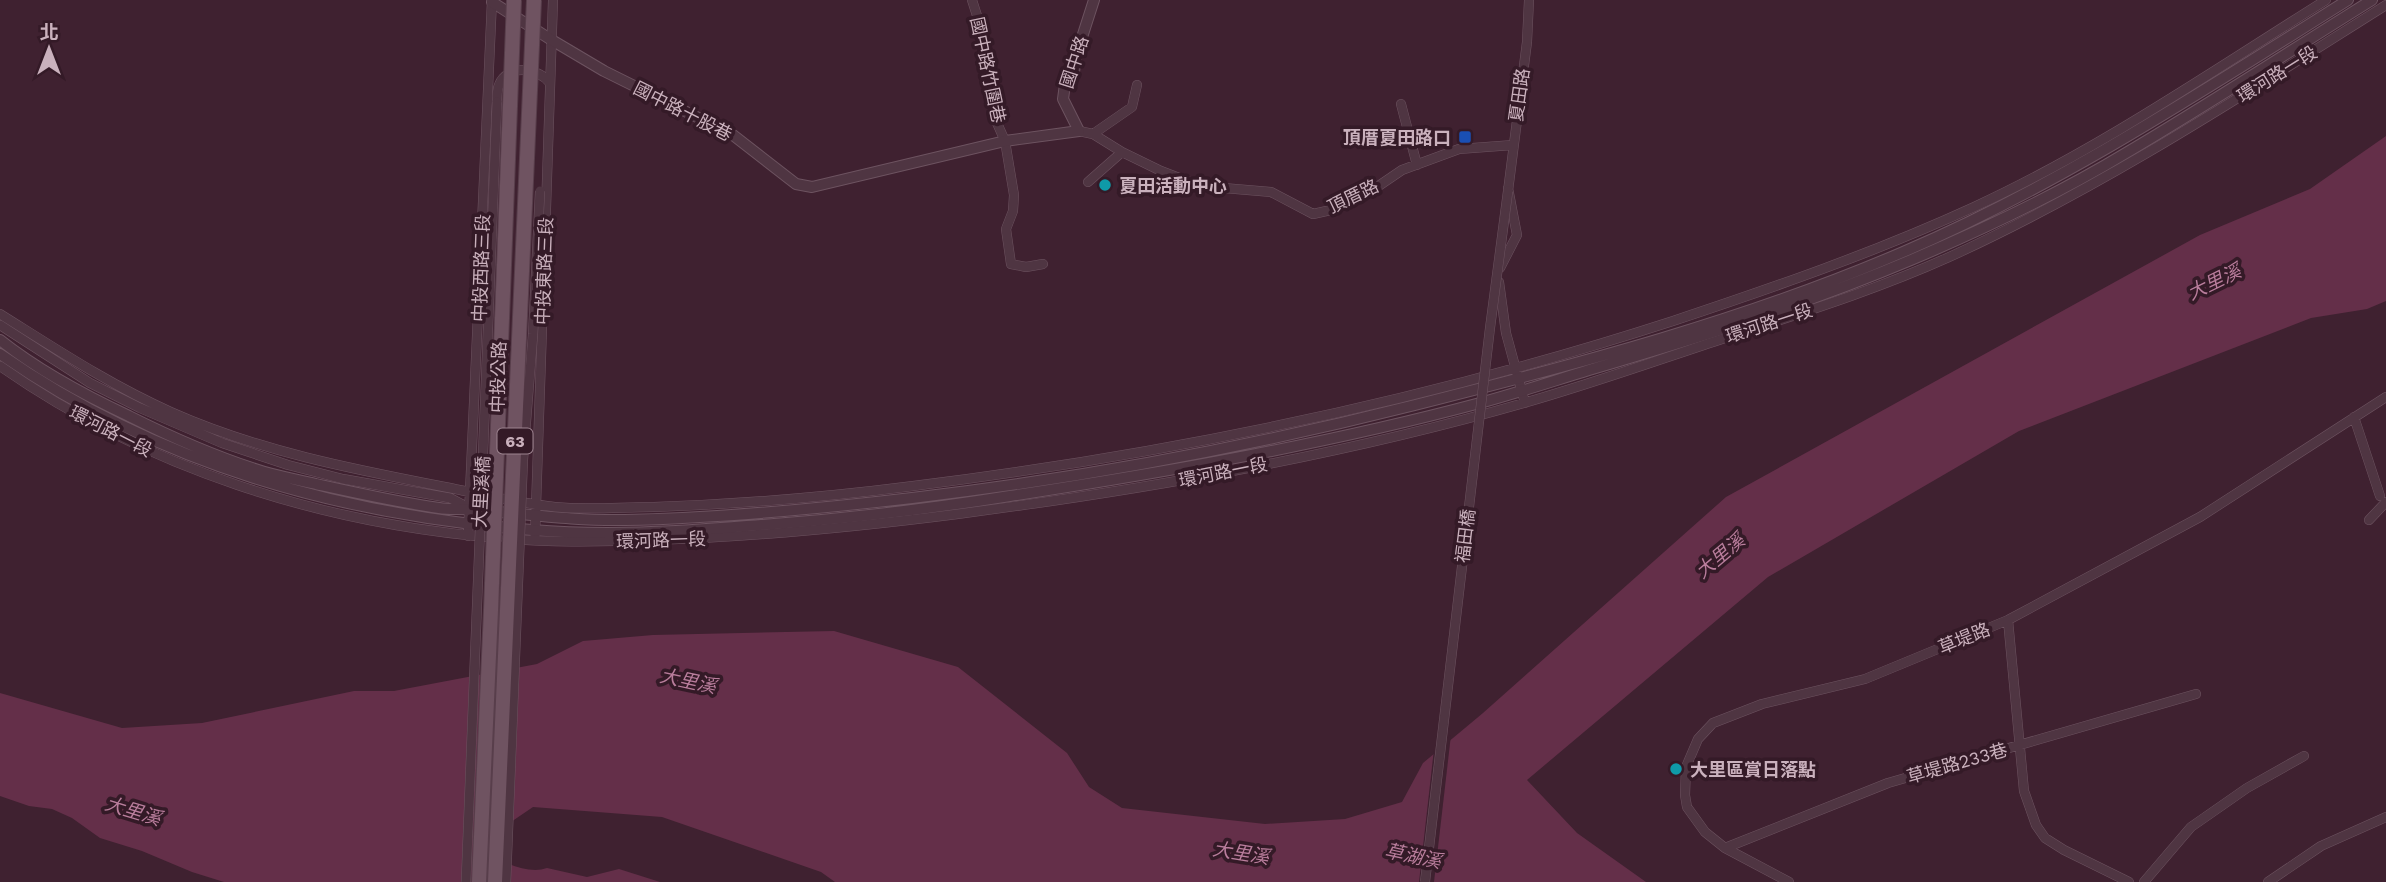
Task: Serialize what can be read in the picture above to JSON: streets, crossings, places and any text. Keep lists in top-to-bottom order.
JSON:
{
  "streets": {
    "main road": ["中投公路", "63"],
    "street": [
      "國中路",
      "國中路竹圍巷",
      "環河路一段",
      "夏田路",
      "國中路十股巷",
      "頂厝路",
      "中投西路三段",
      "中投東路三段",
      "大里溪橋",
      "福田橋",
      "草堤路",
      "草堤路233巷"
    ]
  },
  "crossings": [
    ["國中路", "頂厝路"],
    ["國中路竹圍巷", "國中路十股巷"],
    ["環河路一段", "中投西路三段"],
    ["環河路一段", "中投東路三段"],
    ["夏田路", "頂厝路"],
    ["夏田路", "福田橋"],
    ["國中路十股巷", "中投西路三段"],
    ["國中路十股巷", "中投東路三段"],
    ["草堤路", "草堤路233巷"]
  ],
  "water": ["大里溪", "草湖溪"],
  "places": {
    "transit": ["頂厝夏田路口"],
    "other": ["夏田活動中心", "大里區賞日落點"]
  },
  "north": "top"
}
